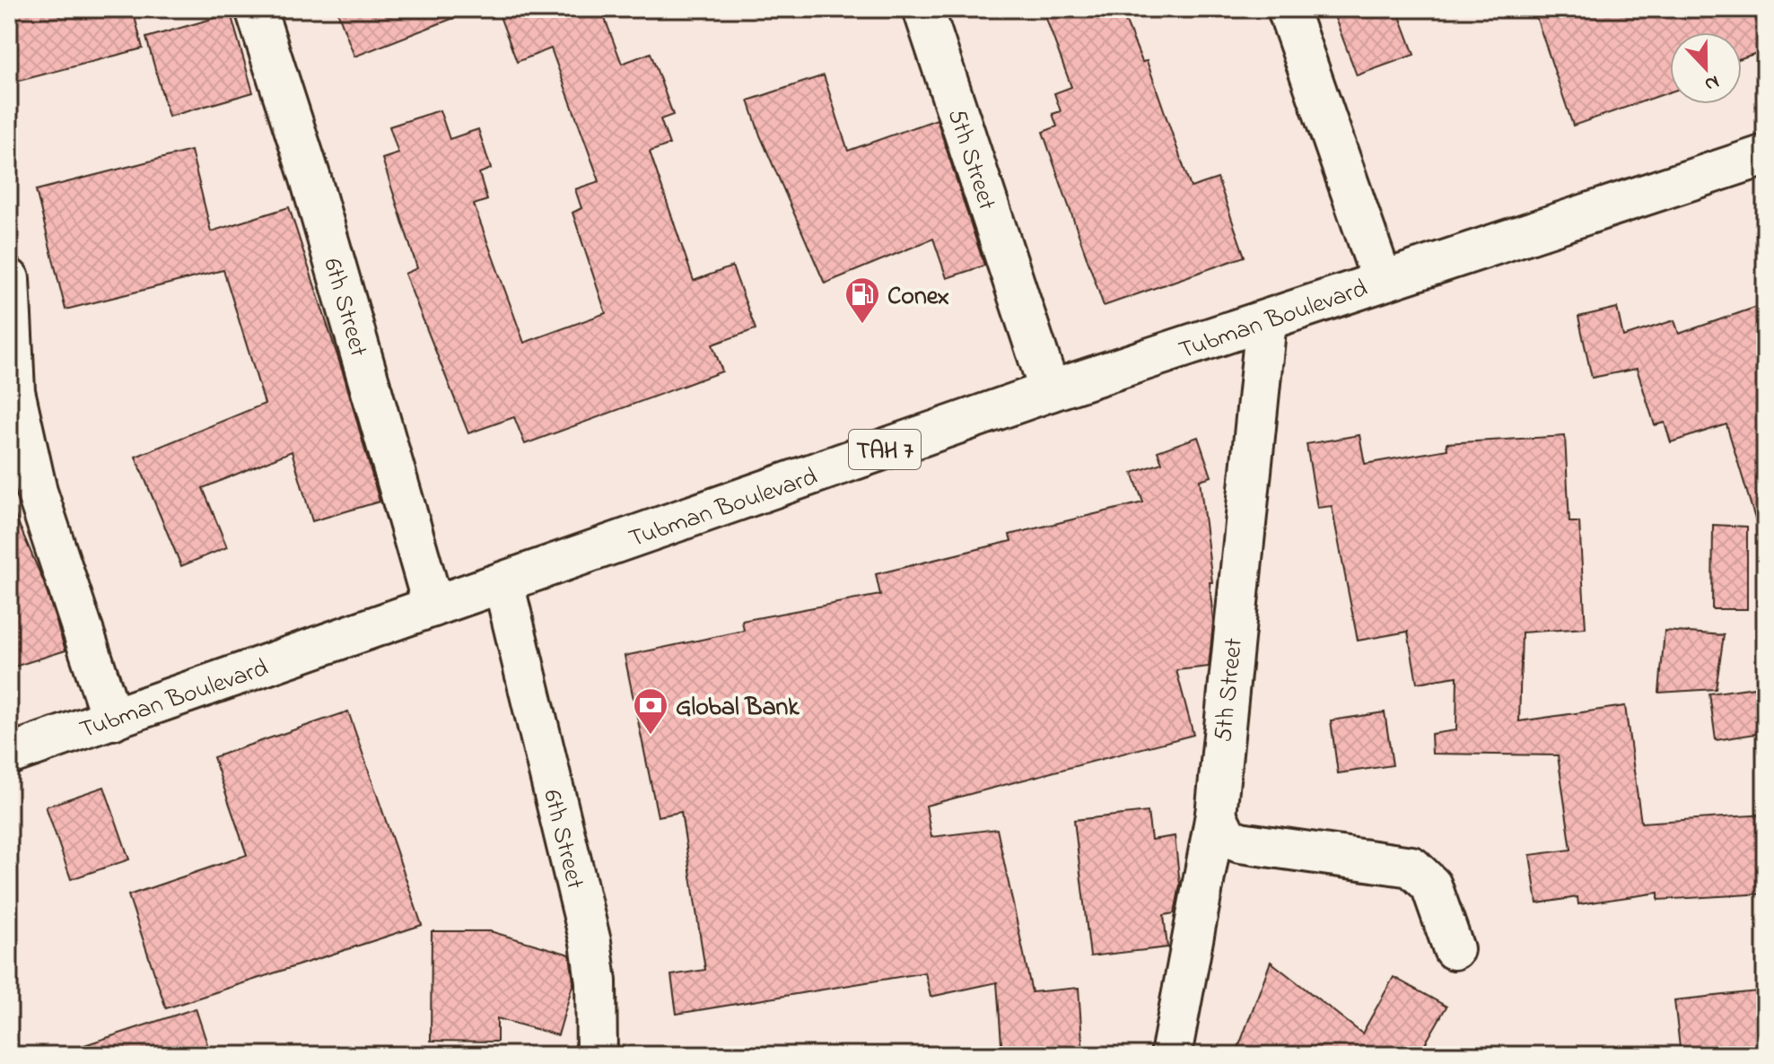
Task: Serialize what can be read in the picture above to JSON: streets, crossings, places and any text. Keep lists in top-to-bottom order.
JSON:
{
  "streets": {
    "main road": [
      "5th Street",
      "6th Street",
      "Tubman Boulevard",
      "TAH 7"
    ]
  },
  "crossings": [
    ["5th Street", "Tubman Boulevard"],
    ["6th Street", "Tubman Boulevard"]
  ],
  "places": {
    "fuel station": ["Conex"],
    "bank": ["Global Bank"]
  },
  "north": "bottom"
}
